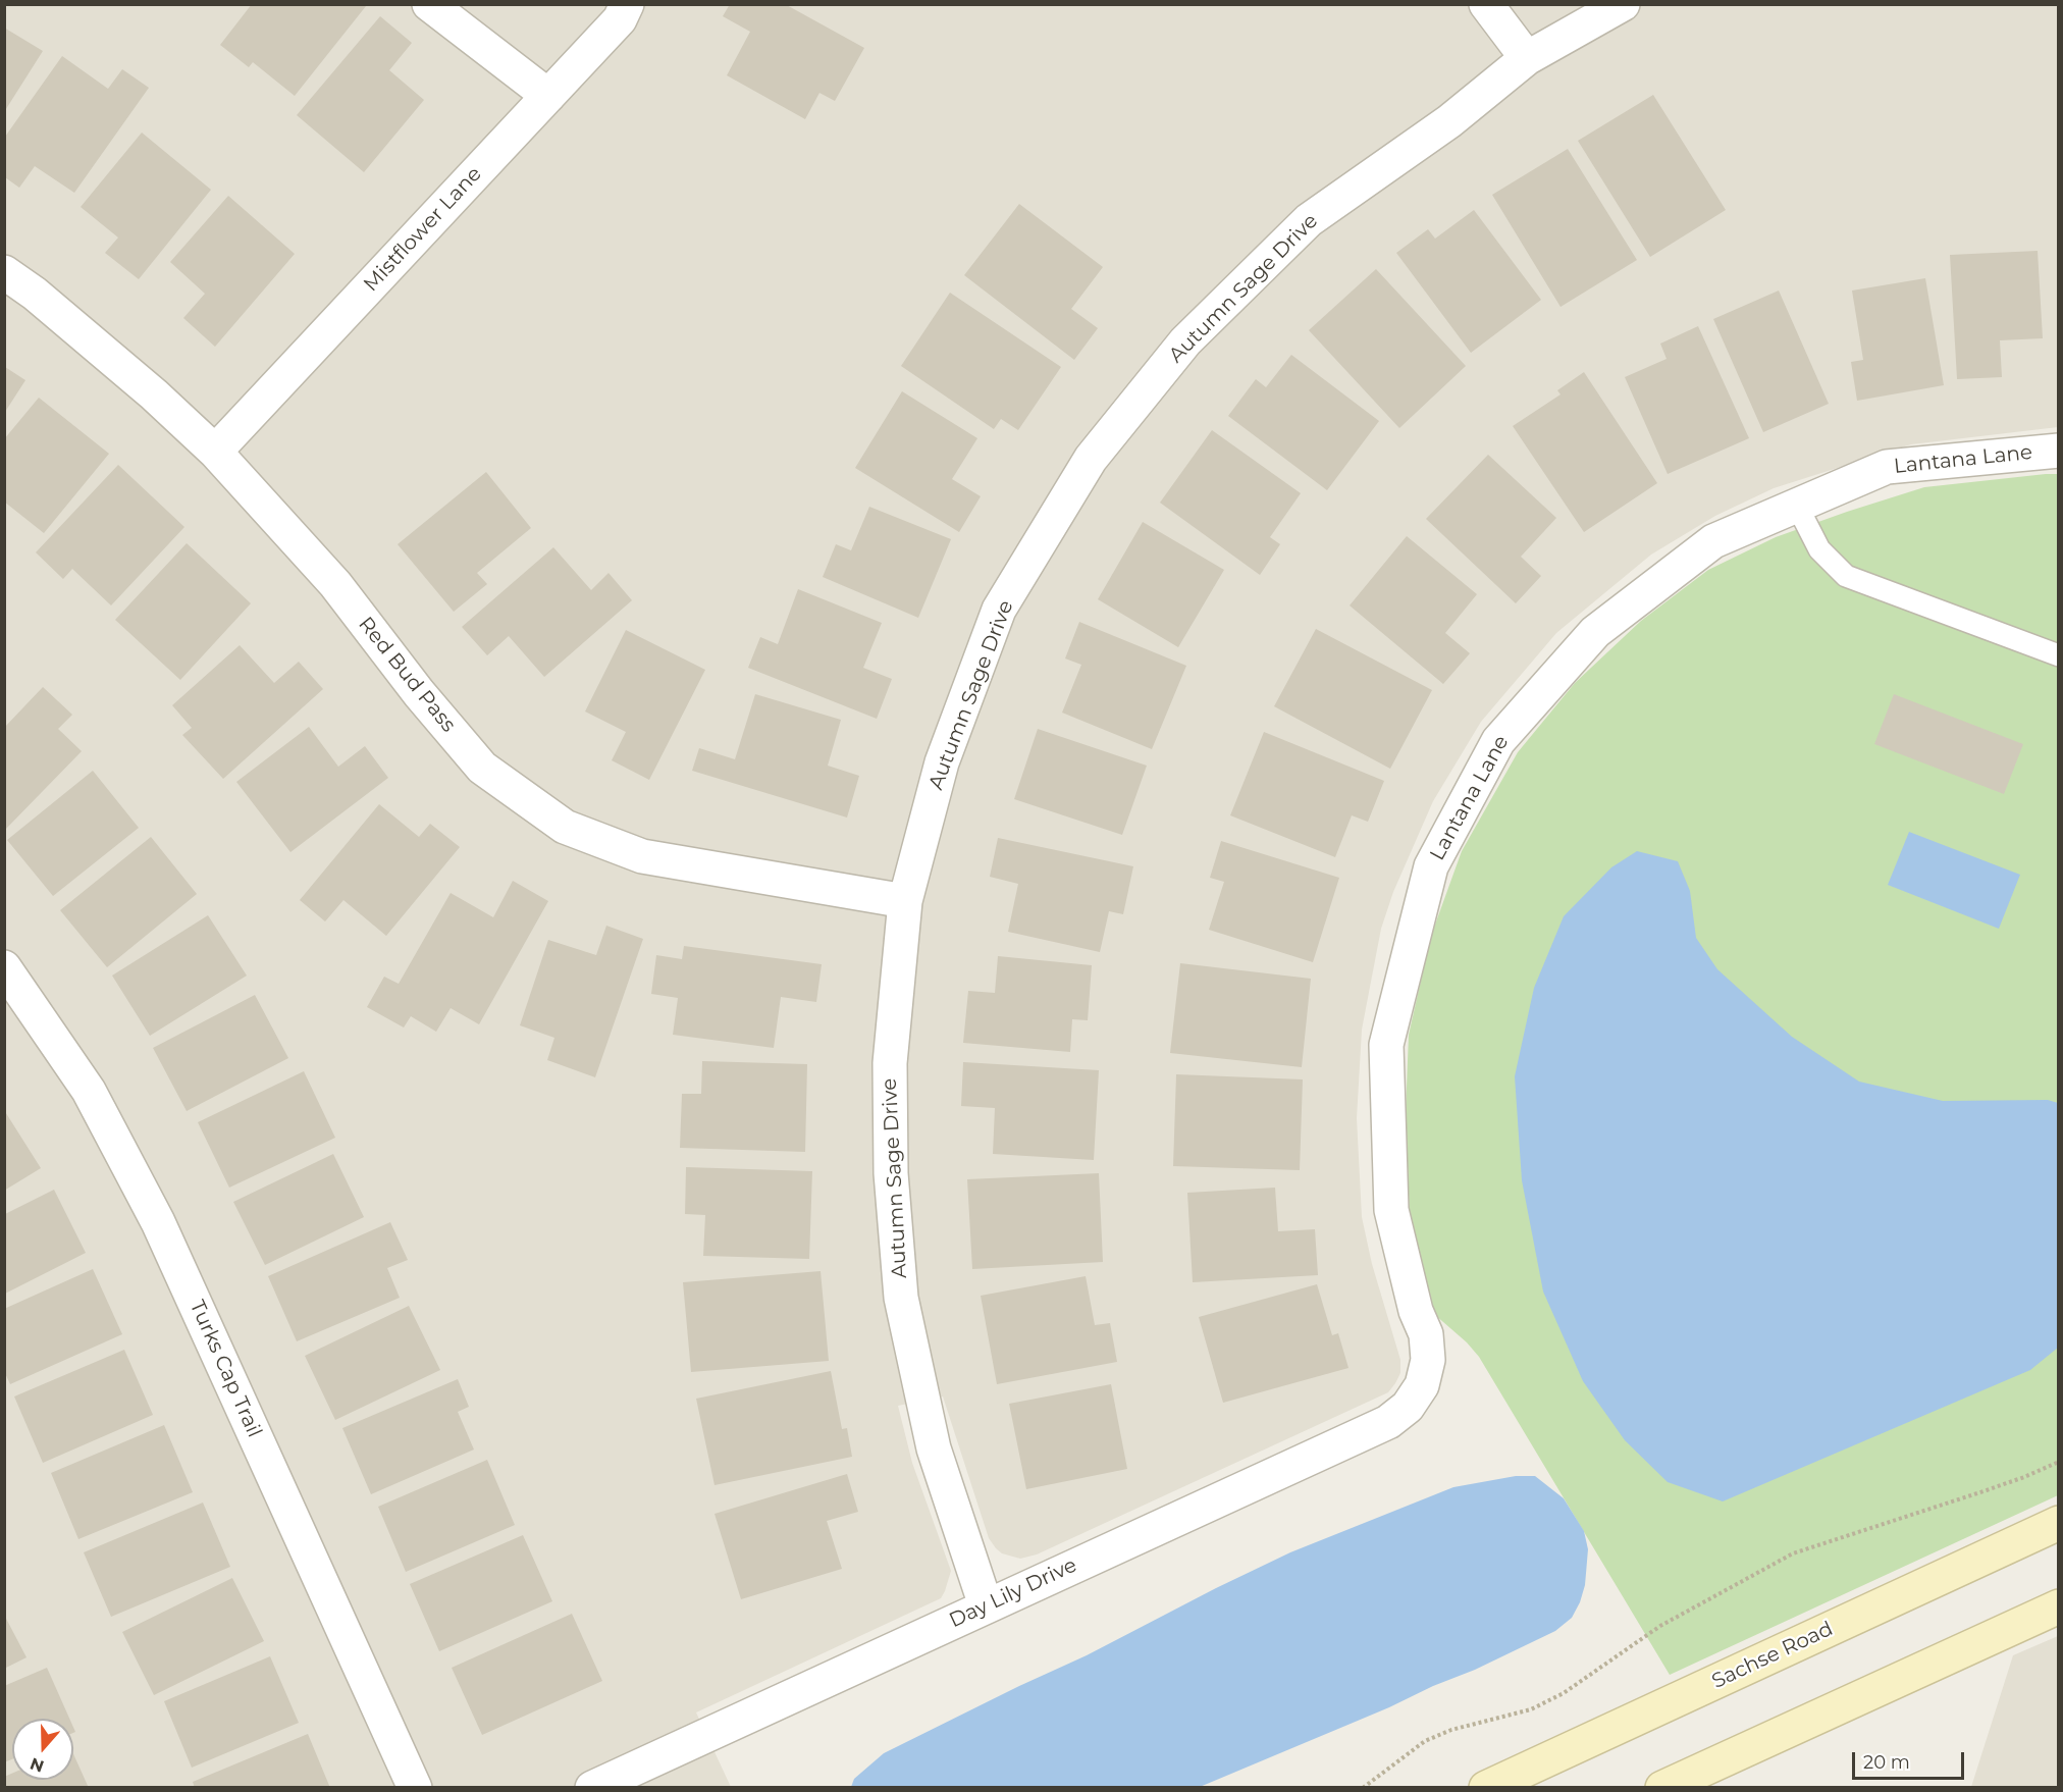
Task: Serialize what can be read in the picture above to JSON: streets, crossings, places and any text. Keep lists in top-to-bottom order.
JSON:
{
  "streets": {
    "main road": ["Sachse Road"],
    "street": [
      "Mistflower Lane",
      "Autumn Sage Drive",
      "Lantana Lane",
      "Red Bud Pass",
      "Turks Cap Trail",
      "Day Lily Drive"
    ]
  },
  "crossings": [
    ["Mistflower Lane", "Red Bud Pass"],
    ["Autumn Sage Drive", "Red Bud Pass"],
    ["Autumn Sage Drive", "Day Lily Drive"],
    ["Lantana Lane", "Day Lily Drive"]
  ],
  "scale_bar": "20 m",
  "north": "bottom"
}
